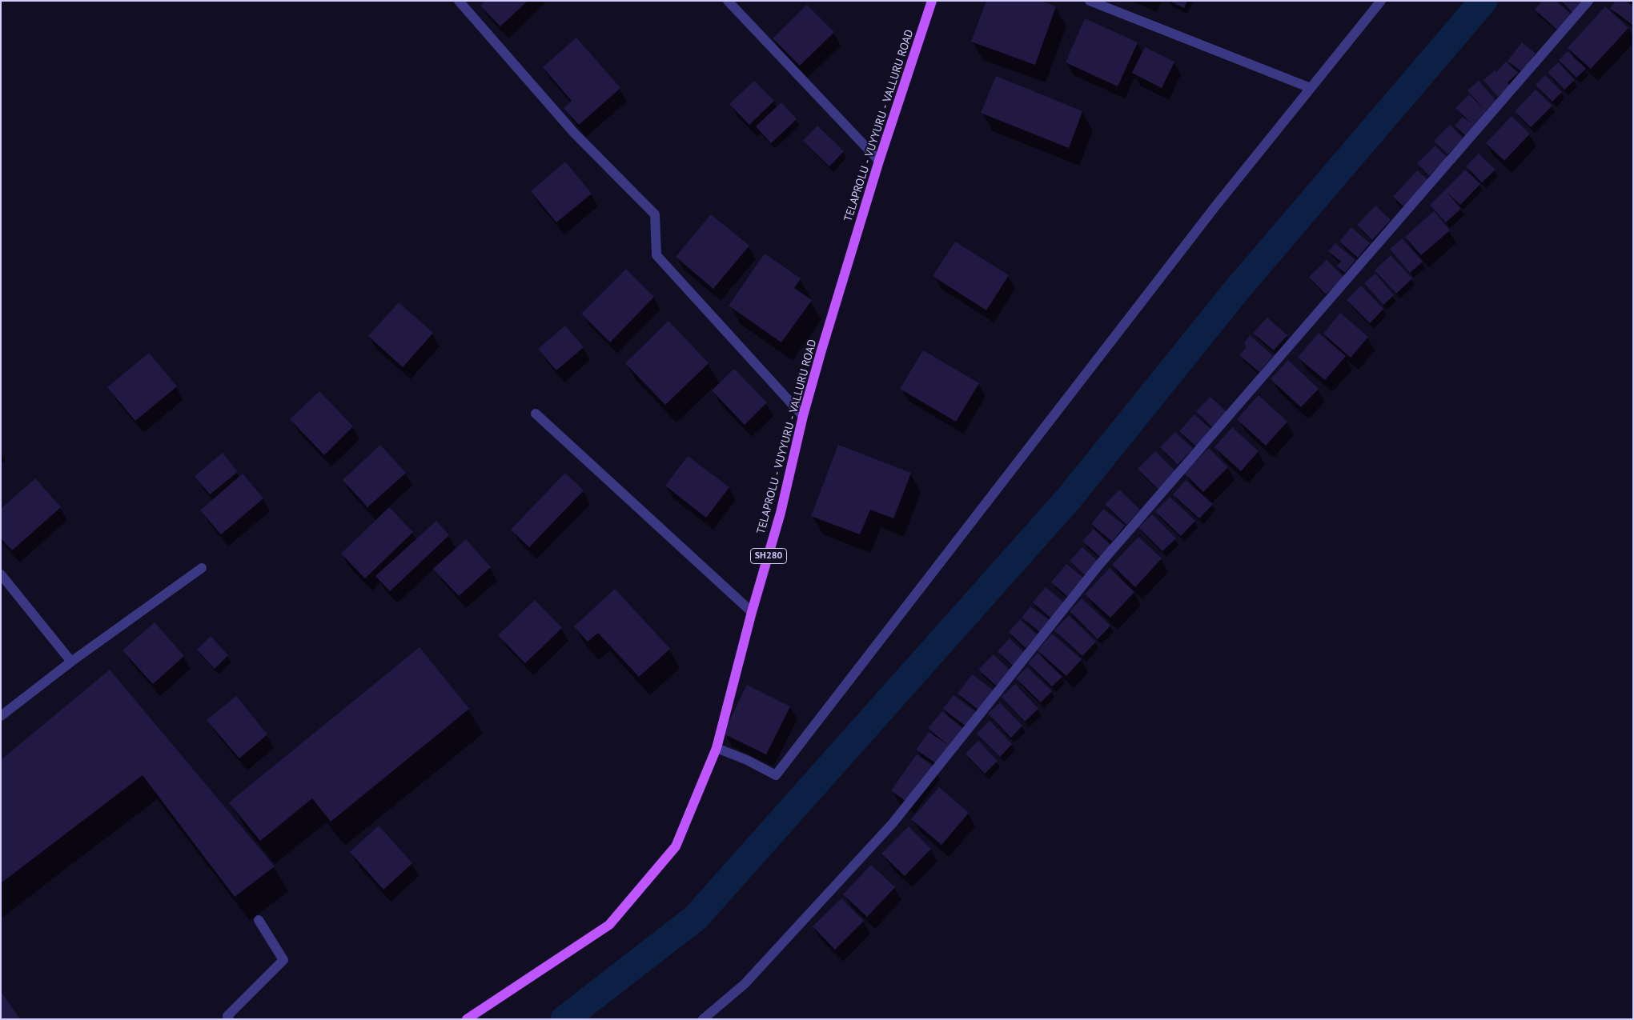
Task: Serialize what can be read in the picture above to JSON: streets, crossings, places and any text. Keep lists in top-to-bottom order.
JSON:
{
  "streets": {
    "main road": ["TELAPROLU - VUYYURU - VALLURU ROAD", "SH280"]
  }
}
